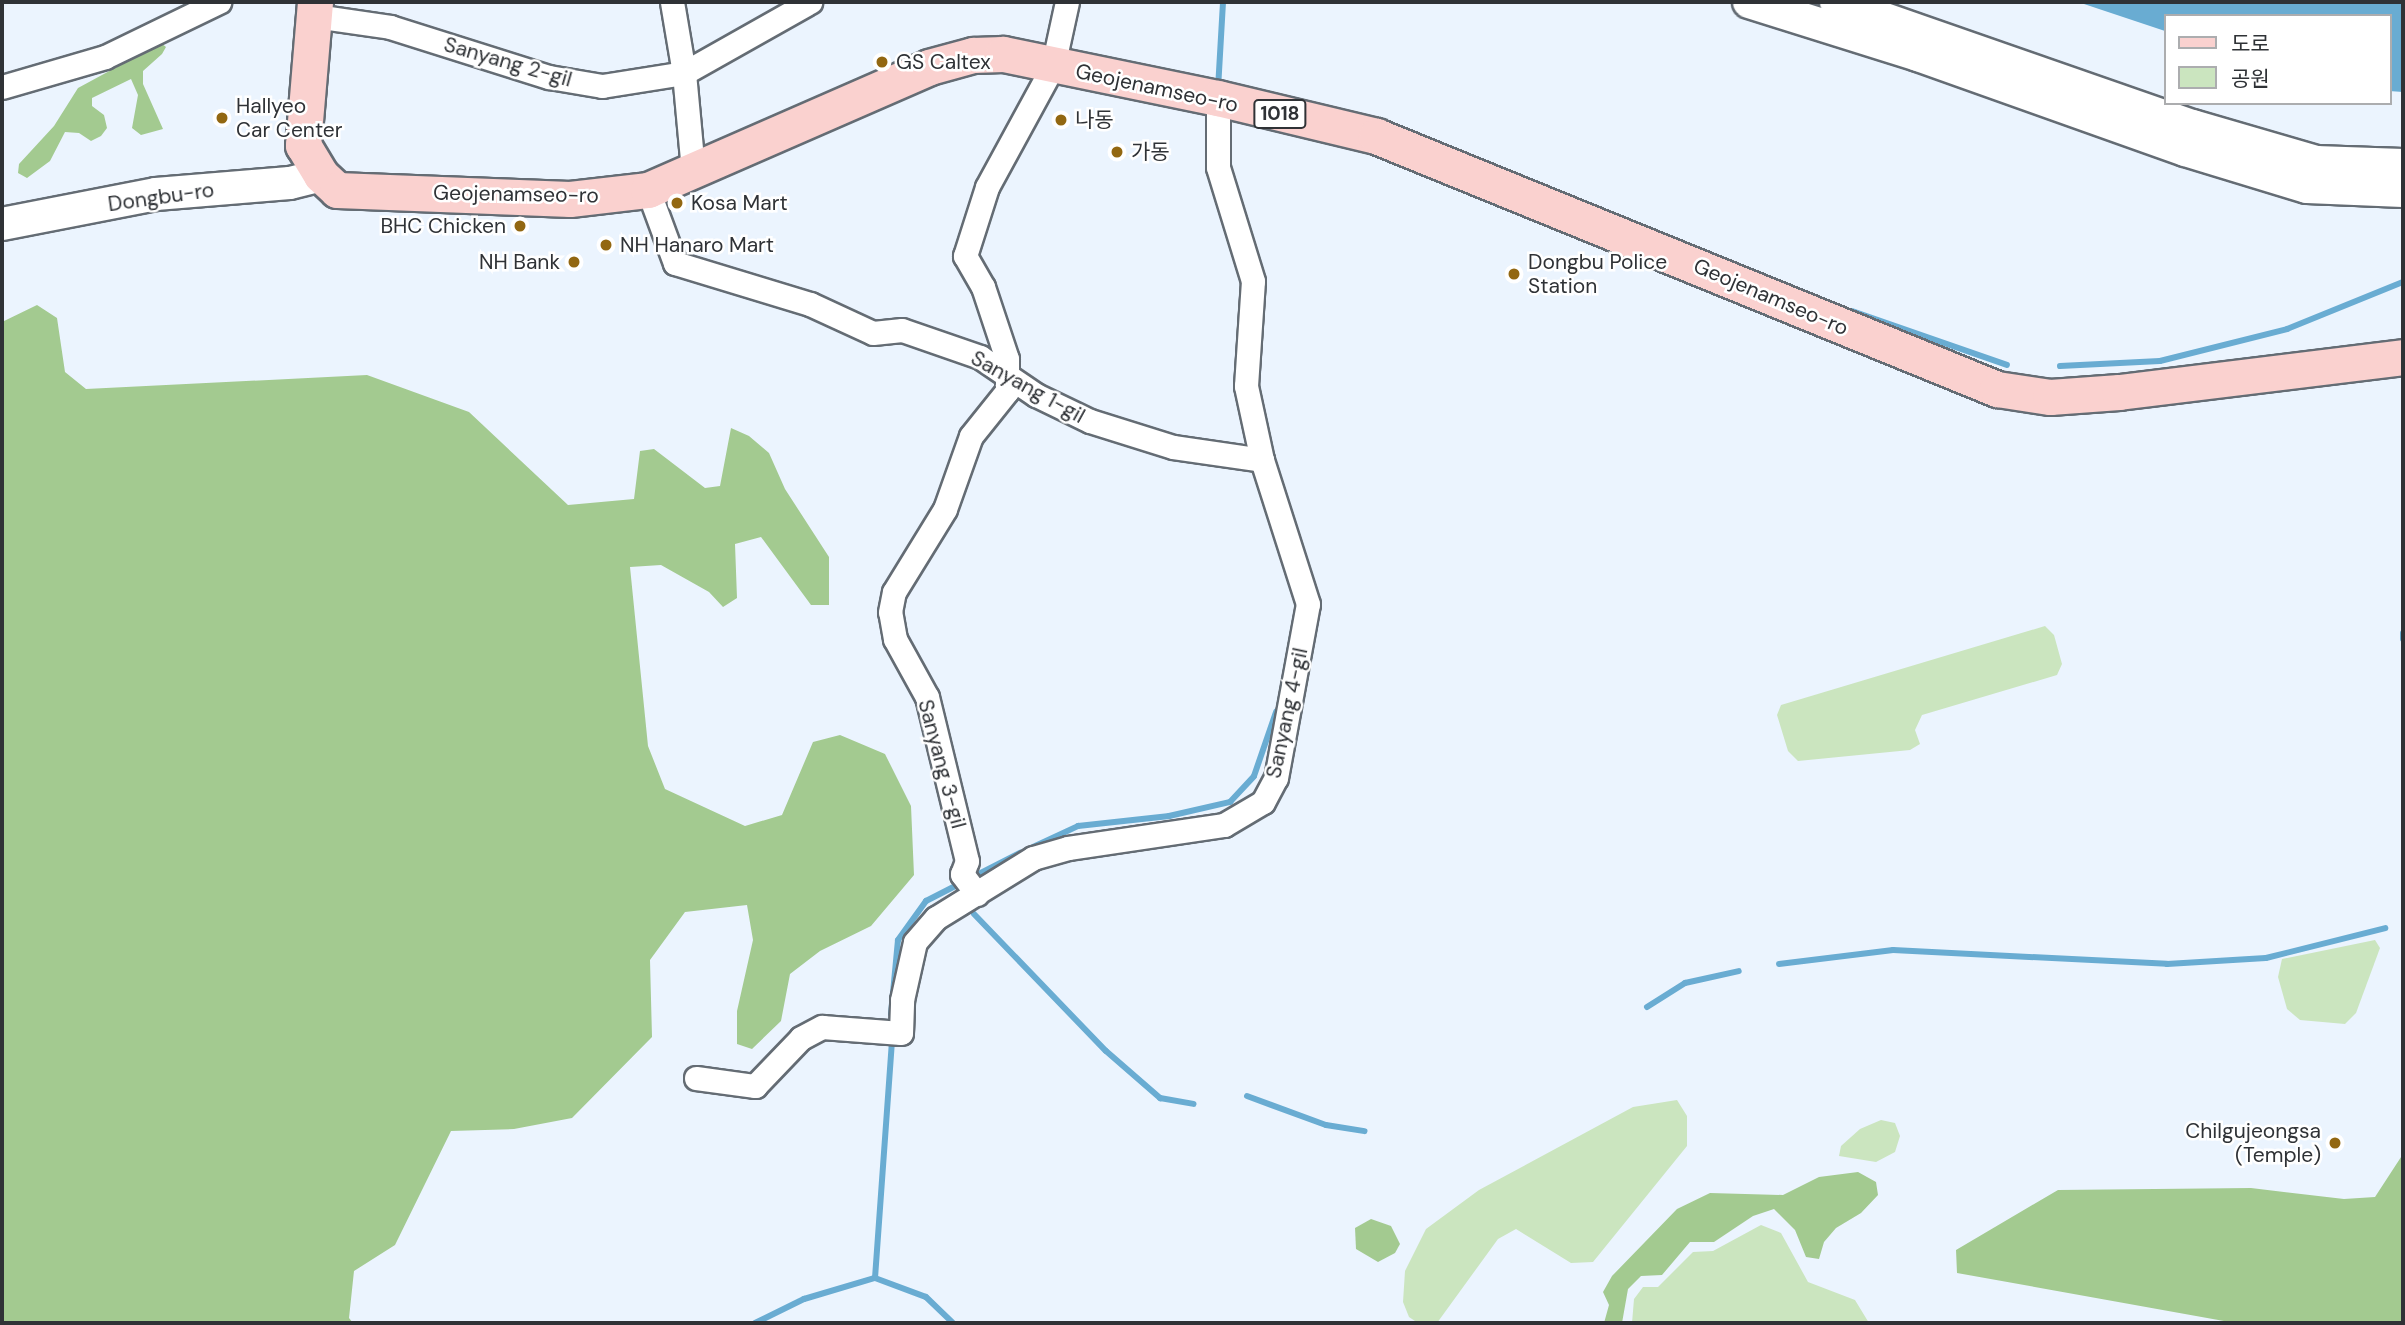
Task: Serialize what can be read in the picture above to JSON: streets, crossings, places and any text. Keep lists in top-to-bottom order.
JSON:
{
  "streets": {
    "main road": ["Geojenamseo-ro", "1018"],
    "street": [
      "Sanyang 2-gil",
      "Dongbu-ro",
      "Sanyang 1-gil",
      "Sanyang 4-gil",
      "Sanyang 3-gil"
    ]
  },
  "crossings": [
    ["Geojenamseo-ro", "Dongbu-ro"],
    ["Geojenamseo-ro", "Sanyang 1-gil"],
    ["Geojenamseo-ro", "Sanyang 4-gil"],
    ["Sanyang 1-gil", "Sanyang 4-gil"],
    ["Sanyang 1-gil", "Sanyang 3-gil"],
    ["Sanyang 4-gil", "Sanyang 3-gil"]
  ],
  "places": [
    "GS Caltex",
    "Hallyeo Car Center",
    "나동",
    "가동",
    "Kosa Mart",
    "BHC Chicken",
    "NH Hanaro Mart",
    "NH Bank",
    "Dongbu Police Station",
    "Chilgujeongsa (Temple)"
  ],
  "legend": ["도로", "공원"]
}
